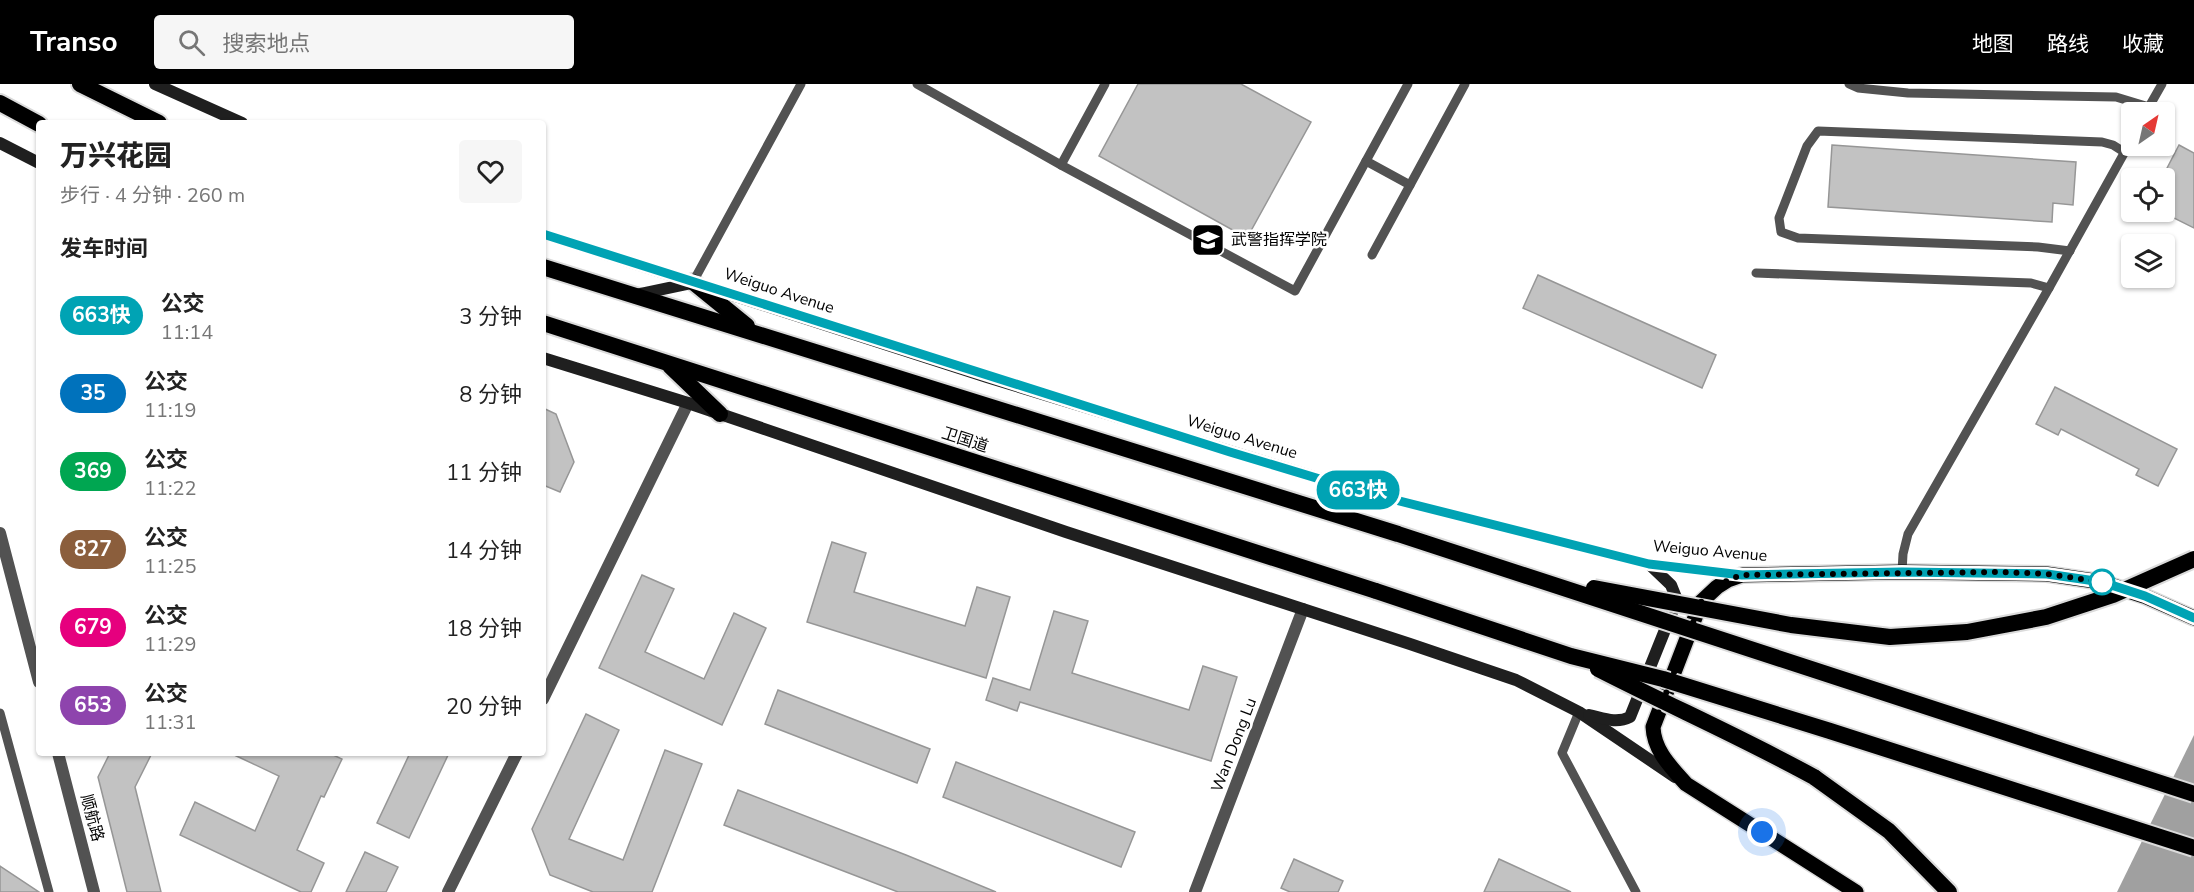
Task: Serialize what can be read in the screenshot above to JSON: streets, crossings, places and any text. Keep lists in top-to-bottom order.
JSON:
{
  "streets": {
    "highway": ["卫国道"],
    "main road": ["Weiguo Avenue"],
    "street": ["Wan Dong Lu", "顺航路"]
  },
  "places": {
    "school or university": ["武警指挥学院"]
  },
  "lines": ["bus line 663快"],
  "north": "top right",
  "page": {
    "header": "Transo",
    "search": "搜索地点",
    "nav": ["地图", "路线", "收藏"],
    "on_map": "663快",
    "heading": [
      ["万兴花园", "步行 · 4 分钟 · 260 m"],
      "发车时间"
    ],
    "list": [
      {
        "mark": "663快",
        "name": "公交",
        "note": "11:14",
        "value": "3 分钟"
      },
      {
        "mark": "35",
        "name": "公交",
        "note": "11:19",
        "value": "8 分钟"
      },
      {
        "mark": "369",
        "name": "公交",
        "note": "11:22",
        "value": "11 分钟"
      },
      {
        "mark": "827",
        "name": "公交",
        "note": "11:25",
        "value": "14 分钟"
      },
      {
        "mark": "679",
        "name": "公交",
        "note": "11:29",
        "value": "18 分钟"
      },
      {
        "mark": "653",
        "name": "公交",
        "note": "11:31",
        "value": "20 分钟"
      }
    ]
  }
}
